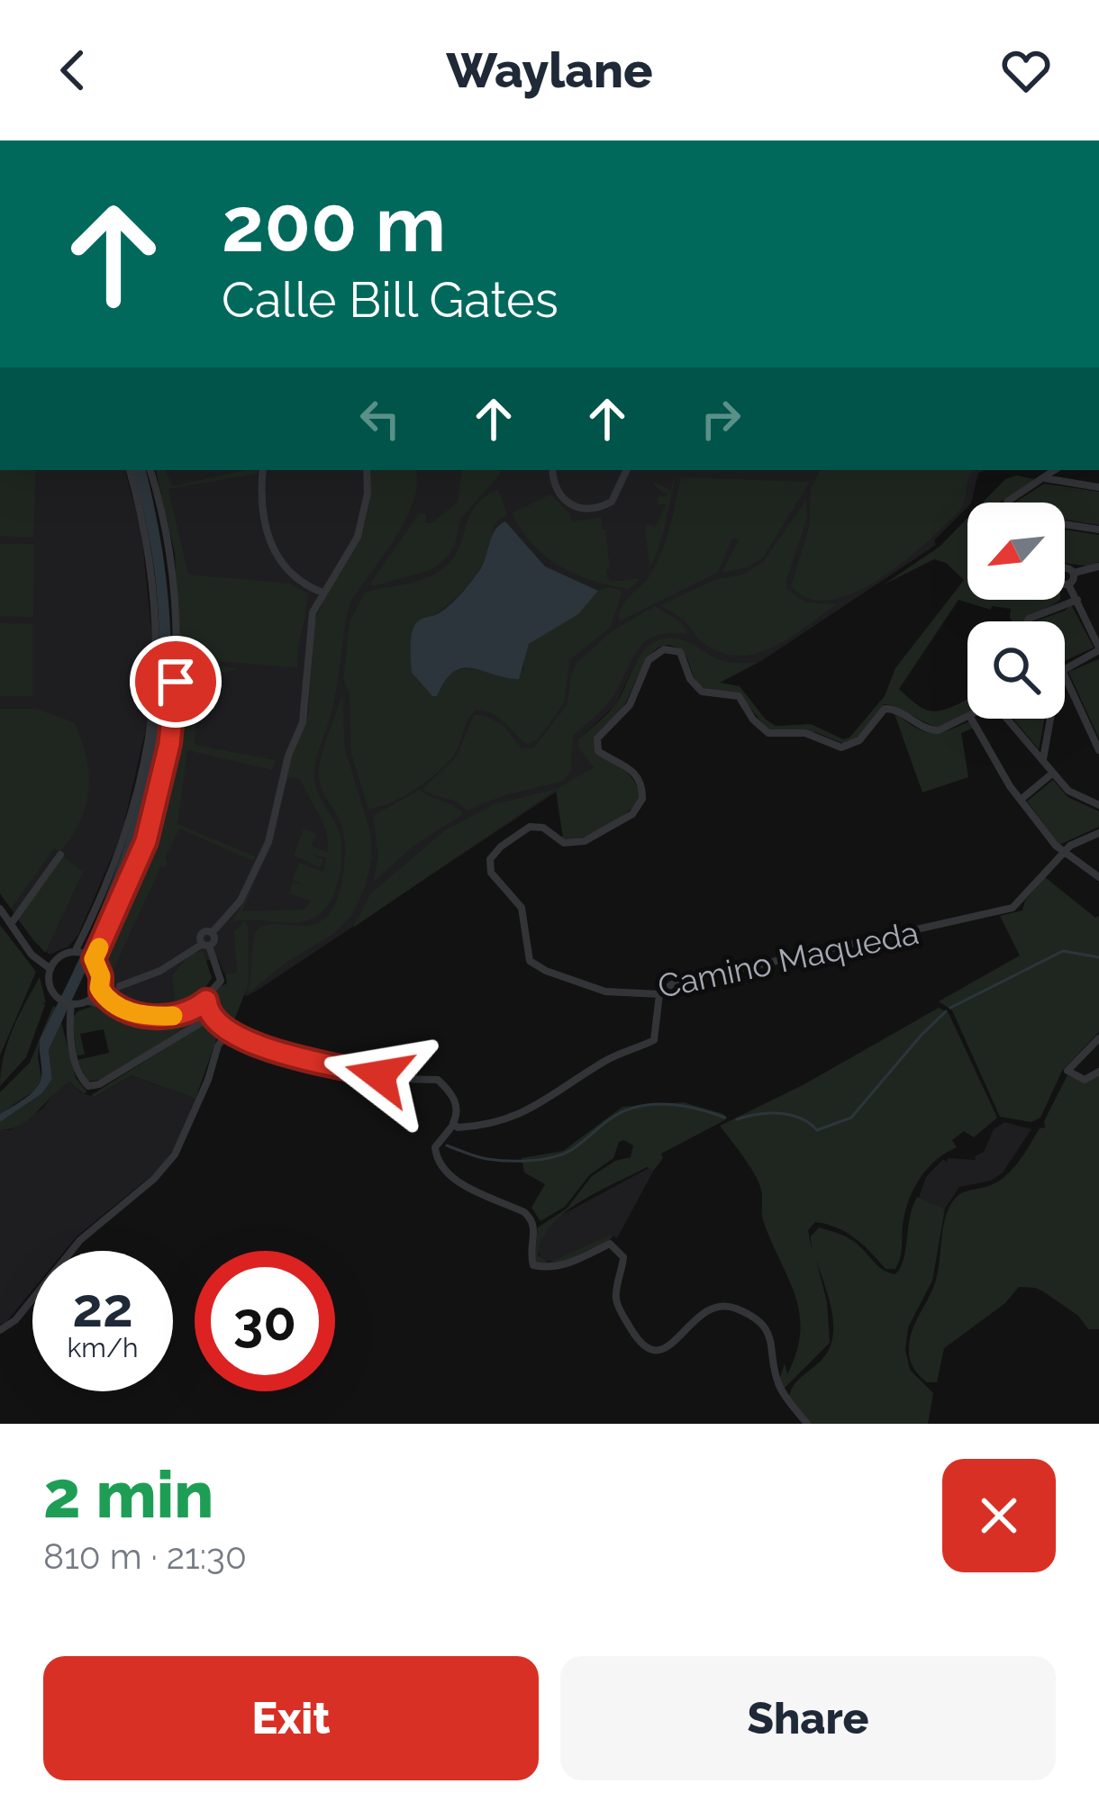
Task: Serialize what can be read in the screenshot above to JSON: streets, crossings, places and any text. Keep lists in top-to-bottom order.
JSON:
{
  "streets": {
    "street": ["Camino Maqueda"]
  },
  "north": "bottom left",
  "page": {
    "header": "Waylane",
    "turn": ["200 m", "Calle Bill Gates"],
    "speed": "22 km/h",
    "limit": "30",
    "heading": ["2 min", "810 m · 21:30"],
    "buttons": ["Exit", "Share"]
  }
}
